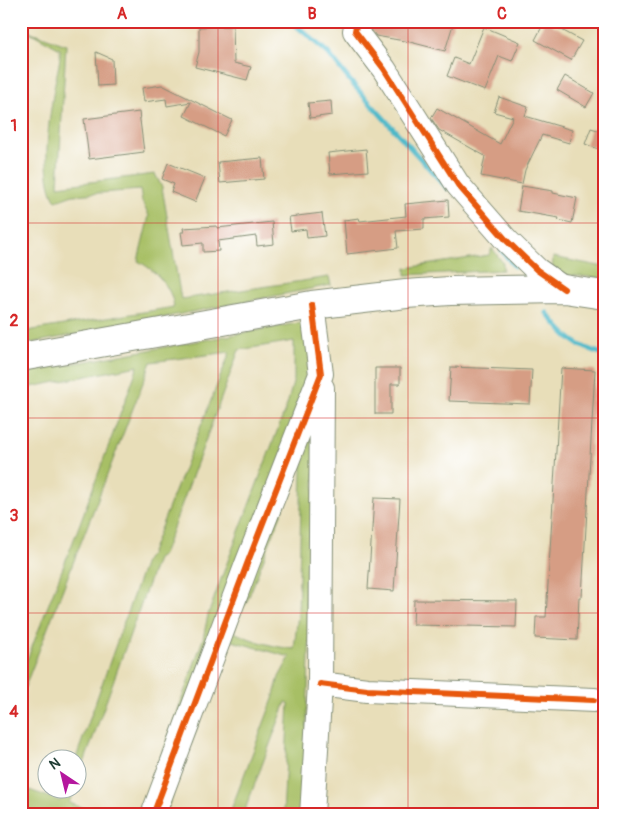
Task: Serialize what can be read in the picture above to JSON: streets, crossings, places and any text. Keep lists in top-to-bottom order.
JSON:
{
  "north": "top left",
  "grid": {
    "columns": ["A", "B", "C"],
    "rows": [
      "1",
      "2",
      "3",
      "4"
    ]
  }
}
